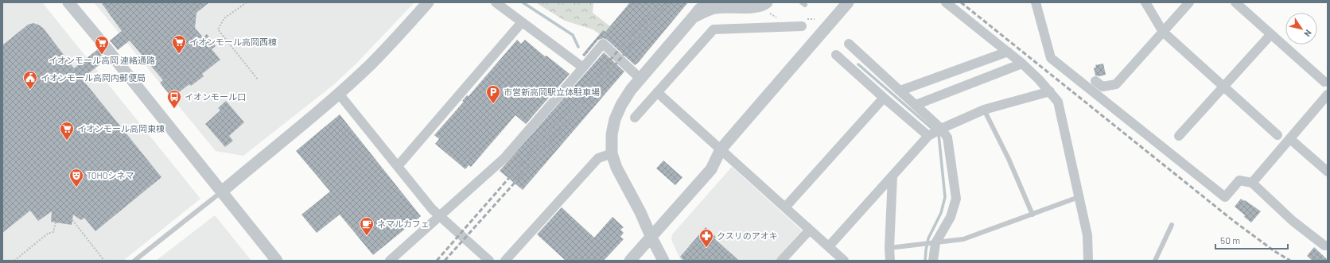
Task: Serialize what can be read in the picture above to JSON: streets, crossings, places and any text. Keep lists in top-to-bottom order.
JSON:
{
  "places": {
    "supermarket": ["イオンモール高岡西棟", "イオンモール高岡 連絡通路", "イオンモール高岡東棟"],
    "public building": ["イオンモール高岡内郵便局"],
    "parking": ["市営新高岡駅立体駐車場"],
    "bus stop": ["イオンモール口"],
    "theatre": ["TOHOシネマ"],
    "cafe": ["ネマルカフェ"],
    "pharmacy": ["クスリのアオキ"]
  },
  "scale_bar": "50 m",
  "north": "bottom right"
}
